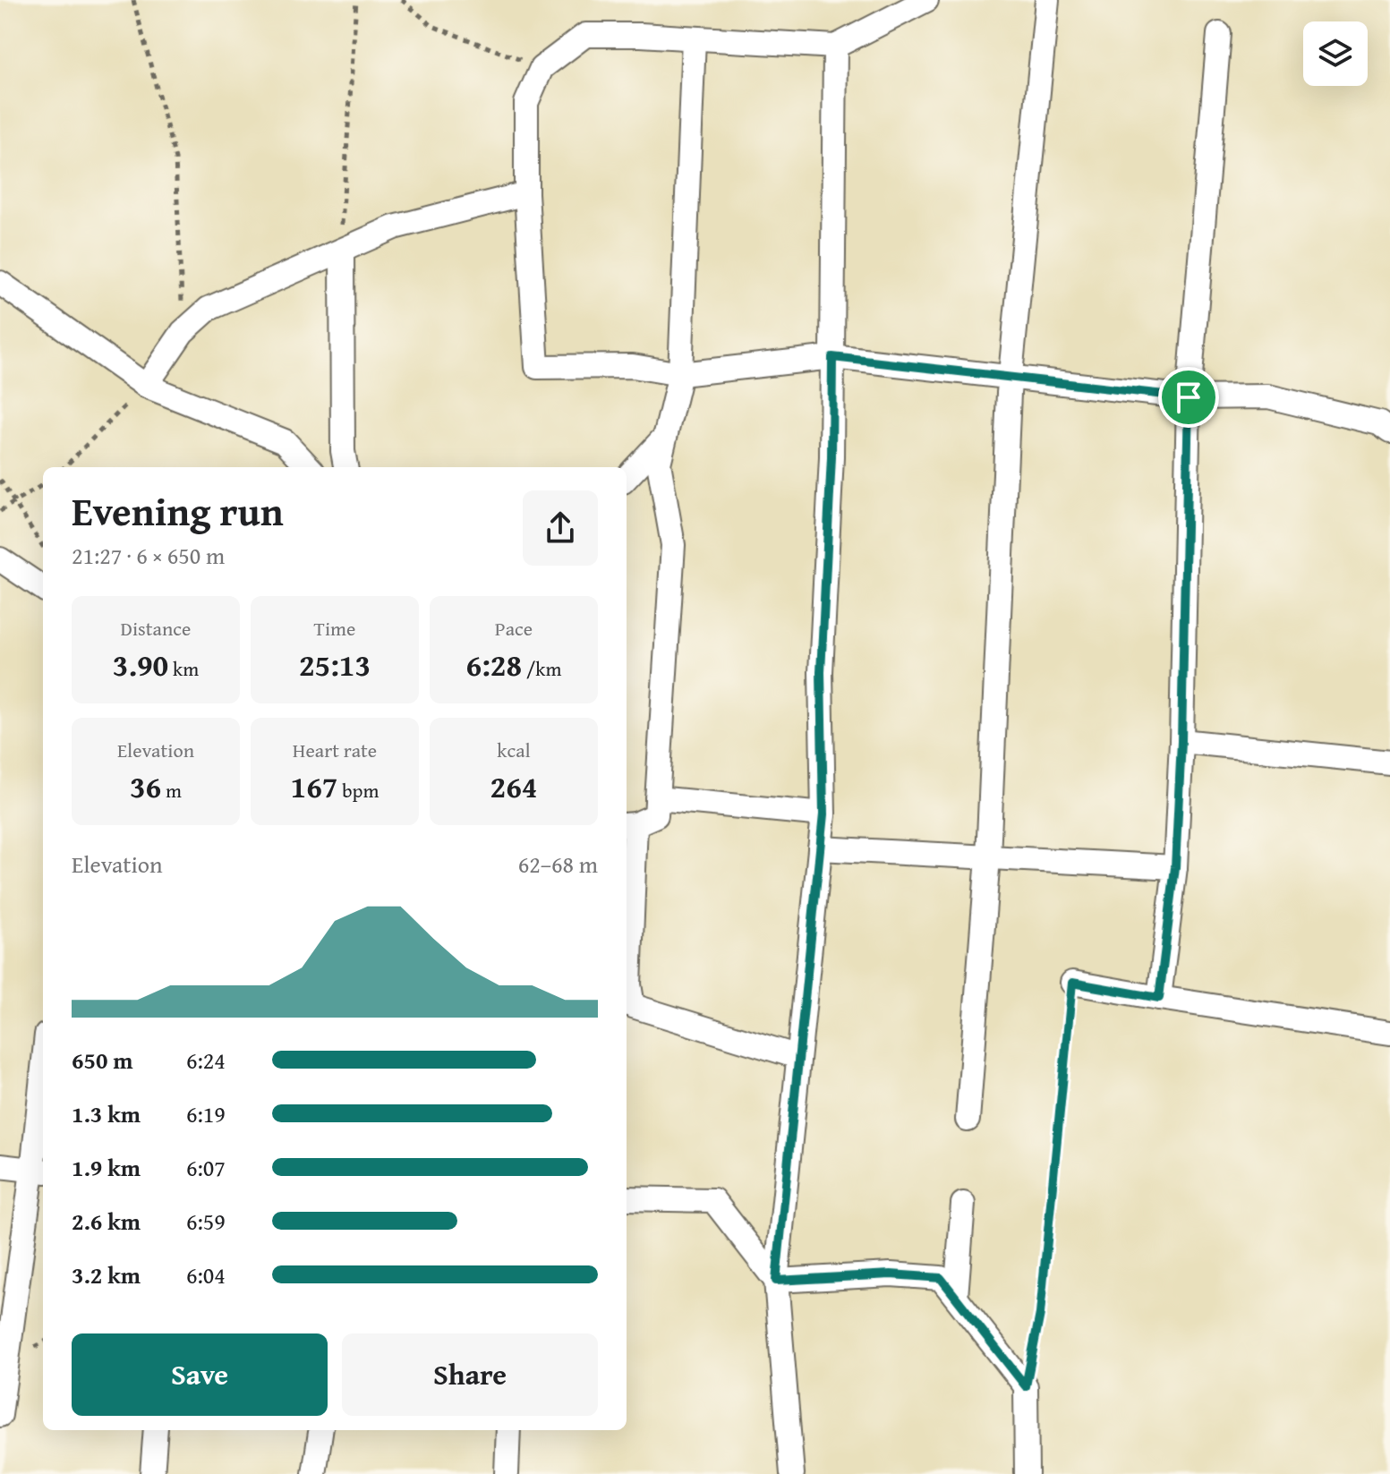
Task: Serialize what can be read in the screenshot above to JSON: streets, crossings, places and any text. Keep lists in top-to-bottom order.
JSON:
{
  "page": {
    "heading": ["Evening run", "21:27 · 6 × 650 m"],
    "stats": [
      ["Distance", "3.90 km"],
      ["Time", "25:13"],
      ["Pace", "6:28 /km"],
      ["Elevation", "36 m"],
      ["Heart rate", "167 bpm"],
      ["kcal", "264"]
    ],
    "chart": ["Elevation", "62–68 m"],
    "list": [
      {
        "name": "650 m",
        "note": "6:24"
      },
      {
        "name": "1.3 km",
        "note": "6:19"
      },
      {
        "name": "1.9 km",
        "note": "6:07"
      },
      {
        "name": "2.6 km",
        "note": "6:59"
      },
      {
        "name": "3.2 km",
        "note": "6:04"
      }
    ],
    "buttons": ["Save", "Share"]
  }
}
